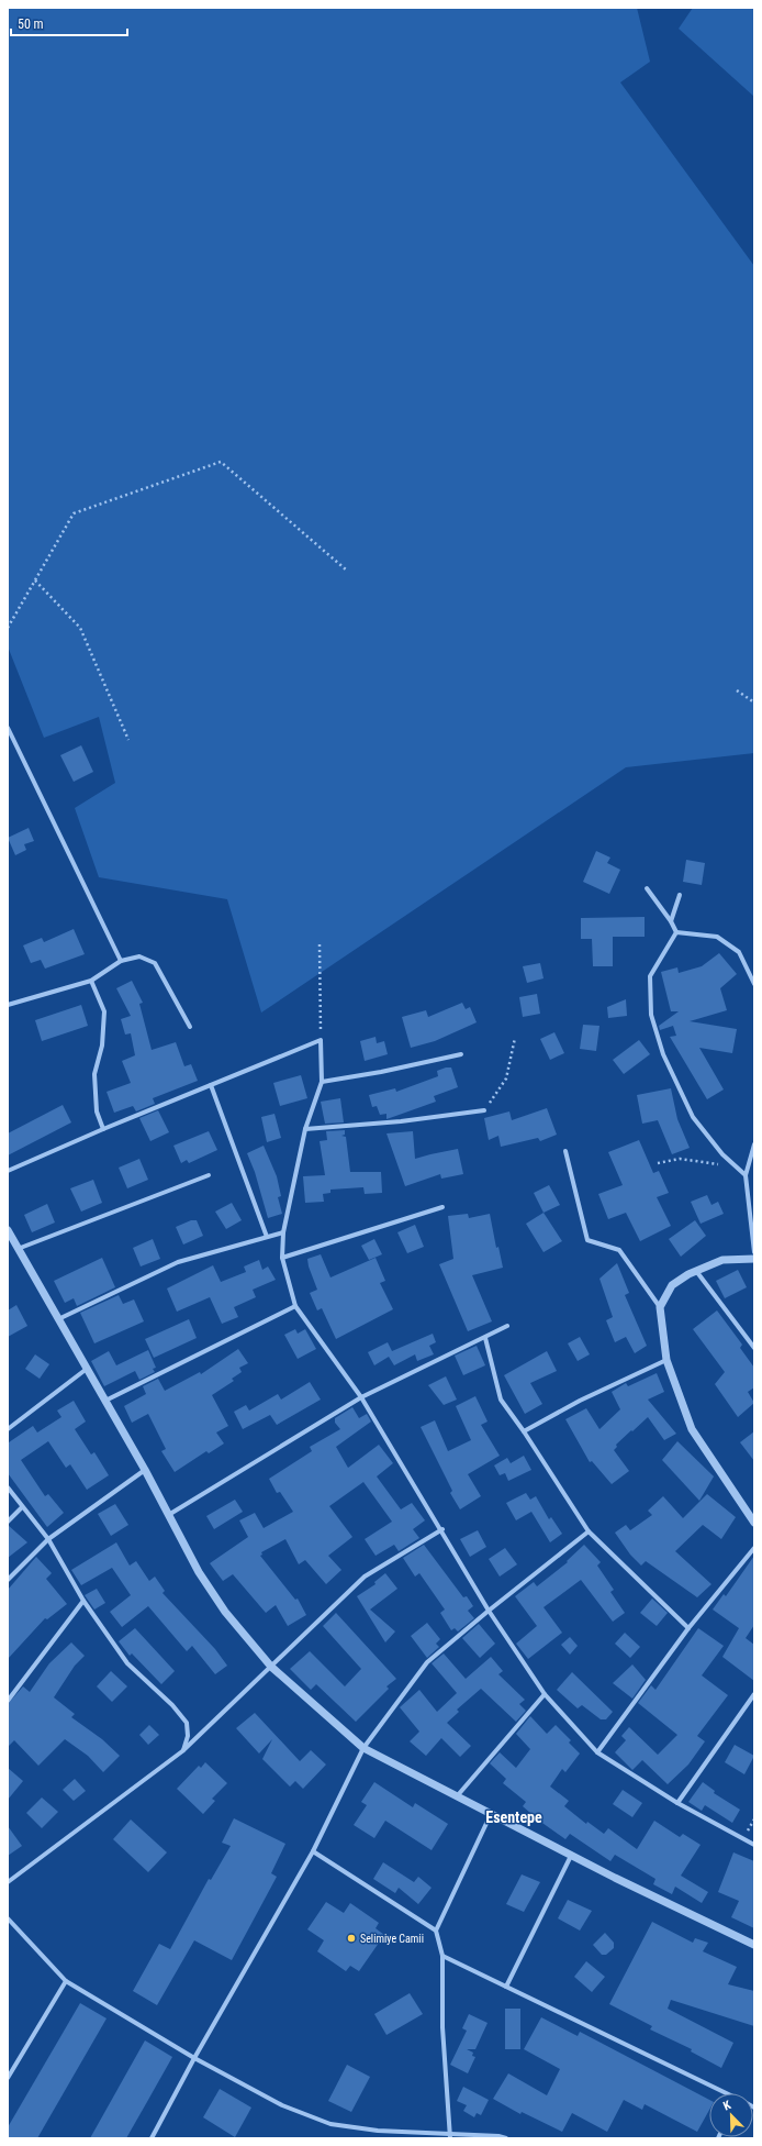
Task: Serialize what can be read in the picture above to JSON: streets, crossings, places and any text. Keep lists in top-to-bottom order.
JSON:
{
  "districts": ["Esentepe"],
  "places": ["Selimiye Camii"],
  "scale_bar": "50 m",
  "north": "top left"
}
